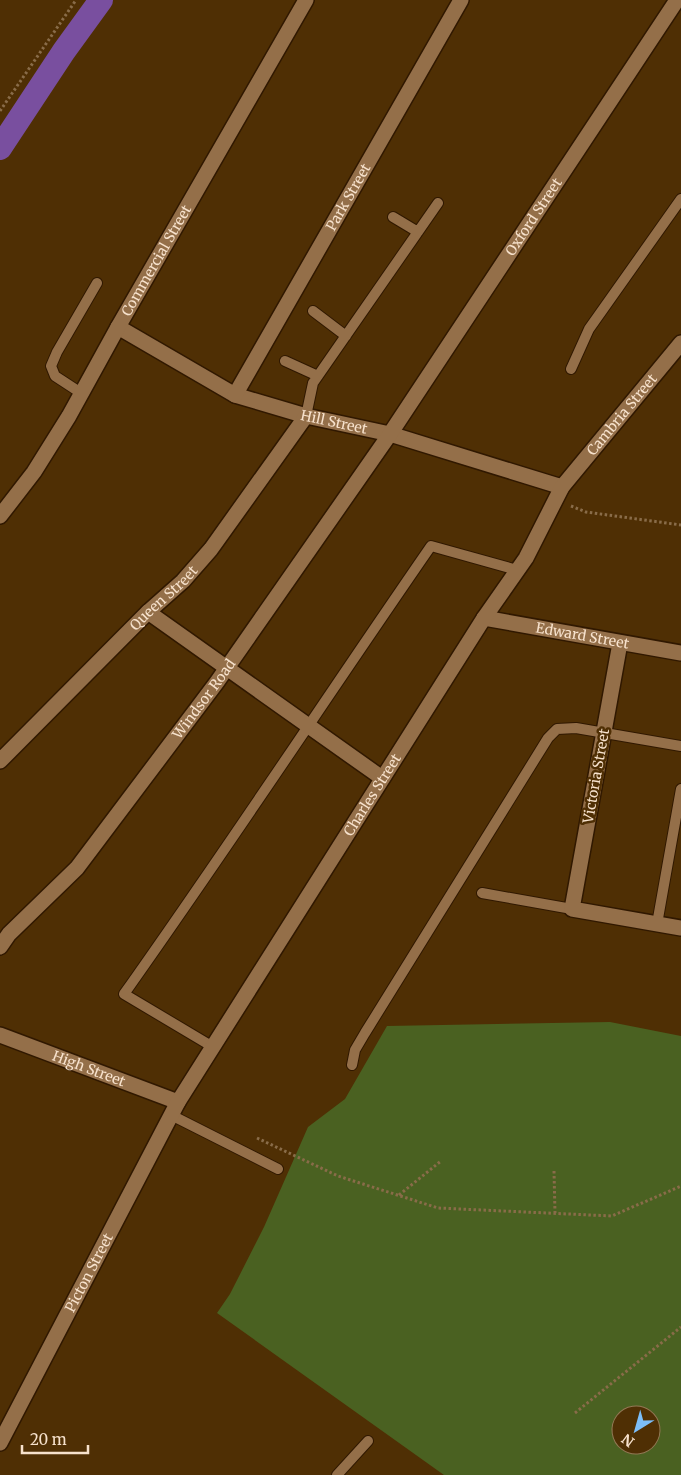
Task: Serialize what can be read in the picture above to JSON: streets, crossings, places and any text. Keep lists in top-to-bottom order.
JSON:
{
  "streets": {
    "street": [
      "Park Street",
      "Oxford Street",
      "Commercial Street",
      "Cambria Street",
      "Hill Street",
      "Queen Street",
      "Edward Street",
      "Windsor Road",
      "Victoria Street",
      "Charles Street",
      "High Street",
      "Picton Street"
    ]
  },
  "crossings": [
    ["Park Street", "Hill Street"],
    ["Oxford Street", "Hill Street"],
    ["Oxford Street", "Windsor Road"],
    ["Commercial Street", "Hill Street"],
    ["Cambria Street", "Hill Street"],
    ["Cambria Street", "Charles Street"],
    ["Hill Street", "Queen Street"],
    ["Hill Street", "Windsor Road"],
    ["Hill Street", "Charles Street"],
    ["Edward Street", "Victoria Street"],
    ["Edward Street", "Charles Street"],
    ["Charles Street", "High Street"],
    ["Charles Street", "Picton Street"],
    ["High Street", "Picton Street"]
  ],
  "scale_bar": "20 m",
  "north": "bottom left"
}
